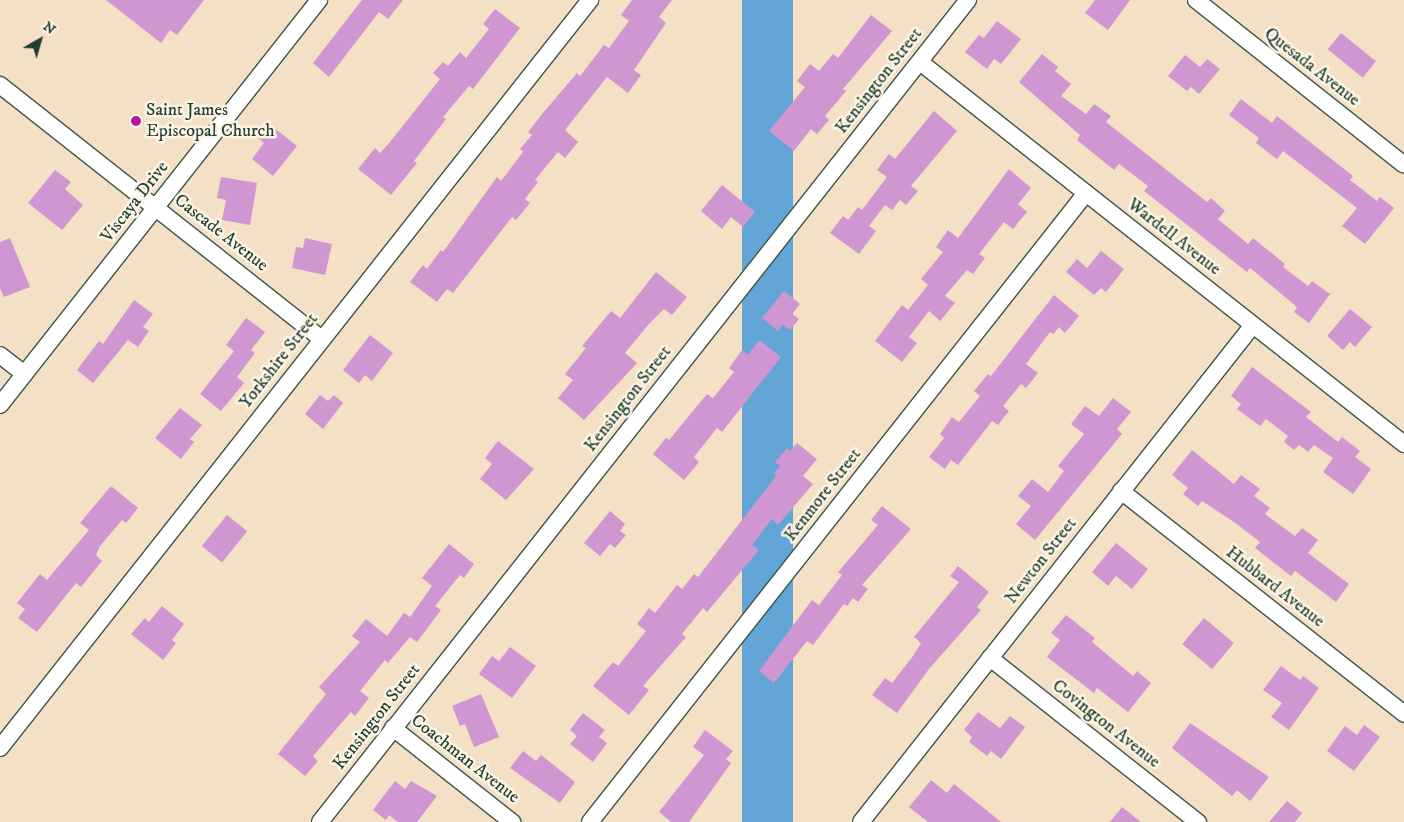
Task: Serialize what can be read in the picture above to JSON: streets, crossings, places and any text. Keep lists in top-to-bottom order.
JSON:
{
  "streets": {
    "street": [
      "Quesada Avenue",
      "Kensington Street",
      "Viscaya Drive",
      "Cascade Avenue",
      "Wardell Avenue",
      "Yorkshire Street",
      "Kenmore Street",
      "Newton Street",
      "Hubbard Avenue",
      "Covington Avenue",
      "Coachman Avenue"
    ]
  },
  "crossings": [
    ["Kensington Street", "Wardell Avenue"],
    ["Kensington Street", "Coachman Avenue"],
    ["Viscaya Drive", "Cascade Avenue"],
    ["Cascade Avenue", "Yorkshire Street"],
    ["Wardell Avenue", "Kenmore Street"],
    ["Wardell Avenue", "Newton Street"],
    ["Newton Street", "Hubbard Avenue"],
    ["Newton Street", "Covington Avenue"]
  ],
  "places": ["Saint James Episcopal Church"],
  "north": "top right"
}
